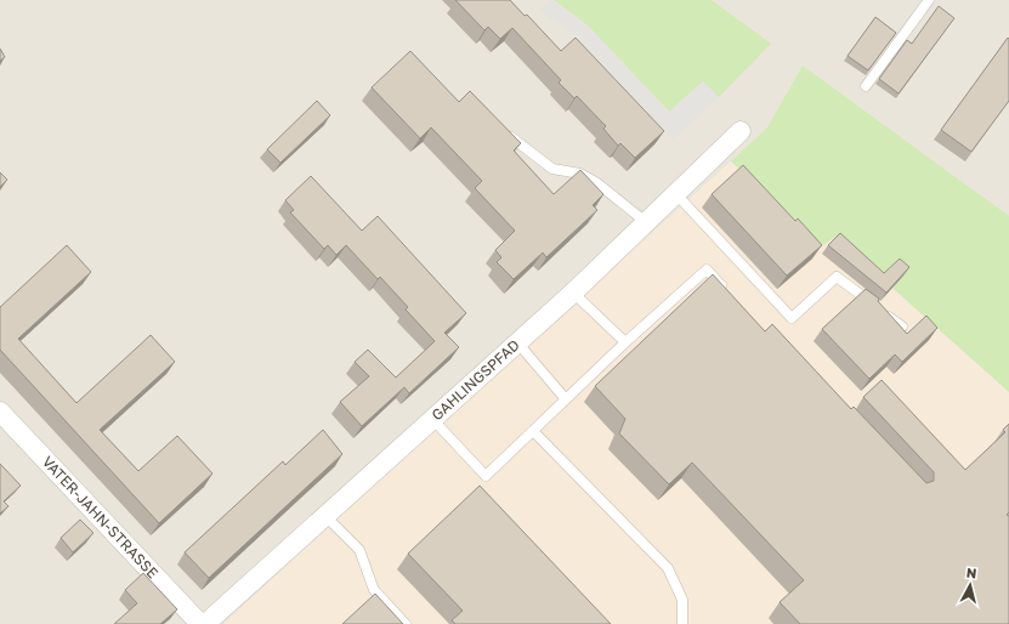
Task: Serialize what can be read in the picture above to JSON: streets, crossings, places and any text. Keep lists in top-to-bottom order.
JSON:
{
  "streets": {
    "street": ["GAHLINGSPFAD", "VATER-JAHN-STRASSE"]
  },
  "north": "top"
}
